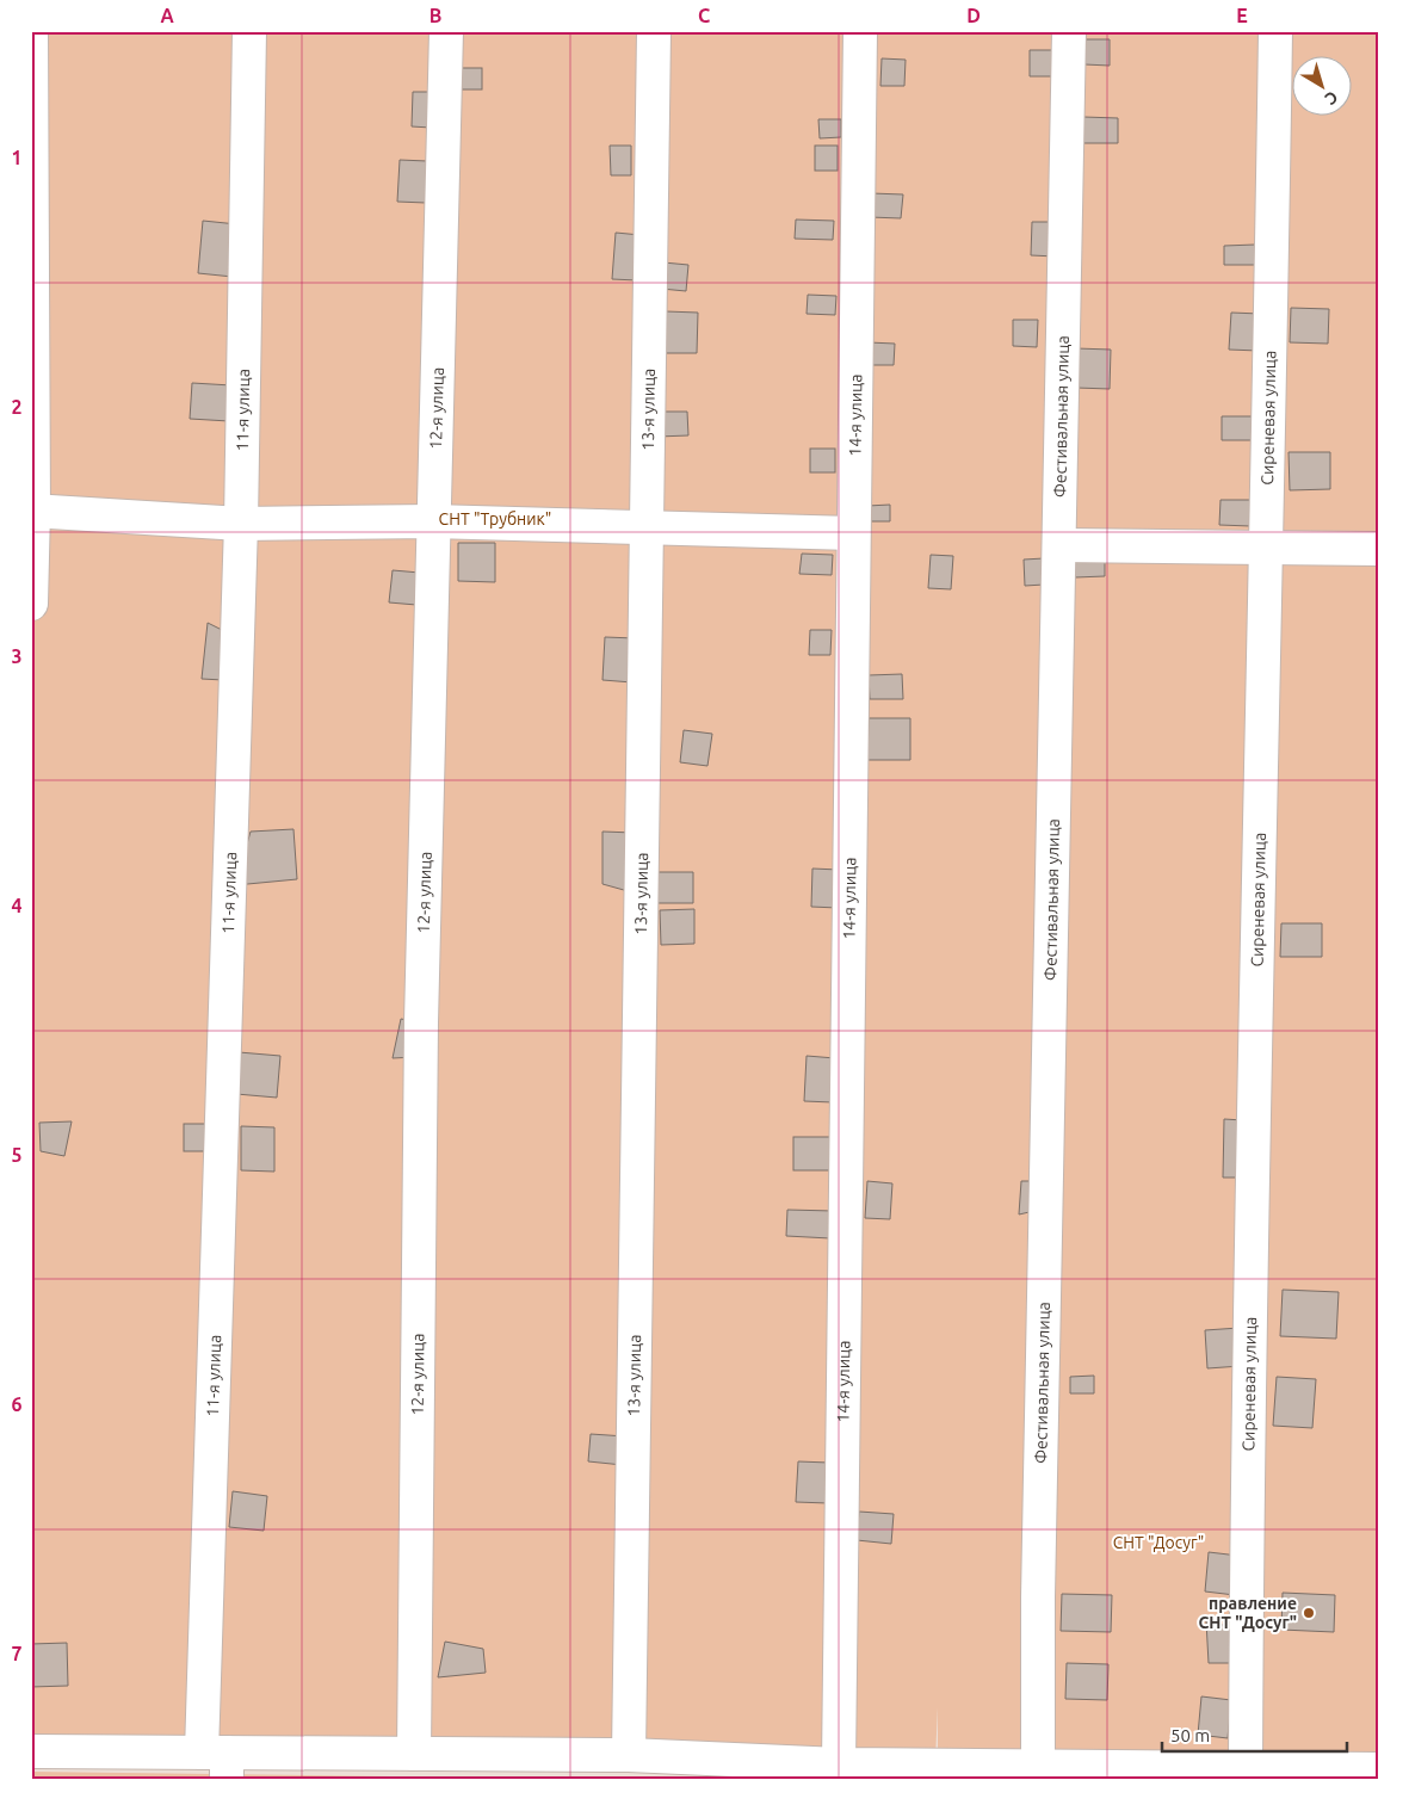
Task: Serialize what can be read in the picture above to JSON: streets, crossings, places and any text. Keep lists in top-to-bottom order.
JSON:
{
  "streets": {
    "street": [
      "11-я улица",
      "12-я улица",
      "13-я улица",
      "14-я улица",
      "Фестивальная улица",
      "Сиреневая улица"
    ]
  },
  "parks": ["СНТ \"Трубник\"", "СНТ \"Досуг\""],
  "places": ["правление СНТ \"Досуг\""],
  "scale_bar": "50 m",
  "north": "bottom right",
  "grid": {
    "columns": [
      "A",
      "B",
      "C",
      "D",
      "E"
    ],
    "rows": [
      "1",
      "2",
      "3",
      "4",
      "5",
      "6",
      "7"
    ]
  }
}
